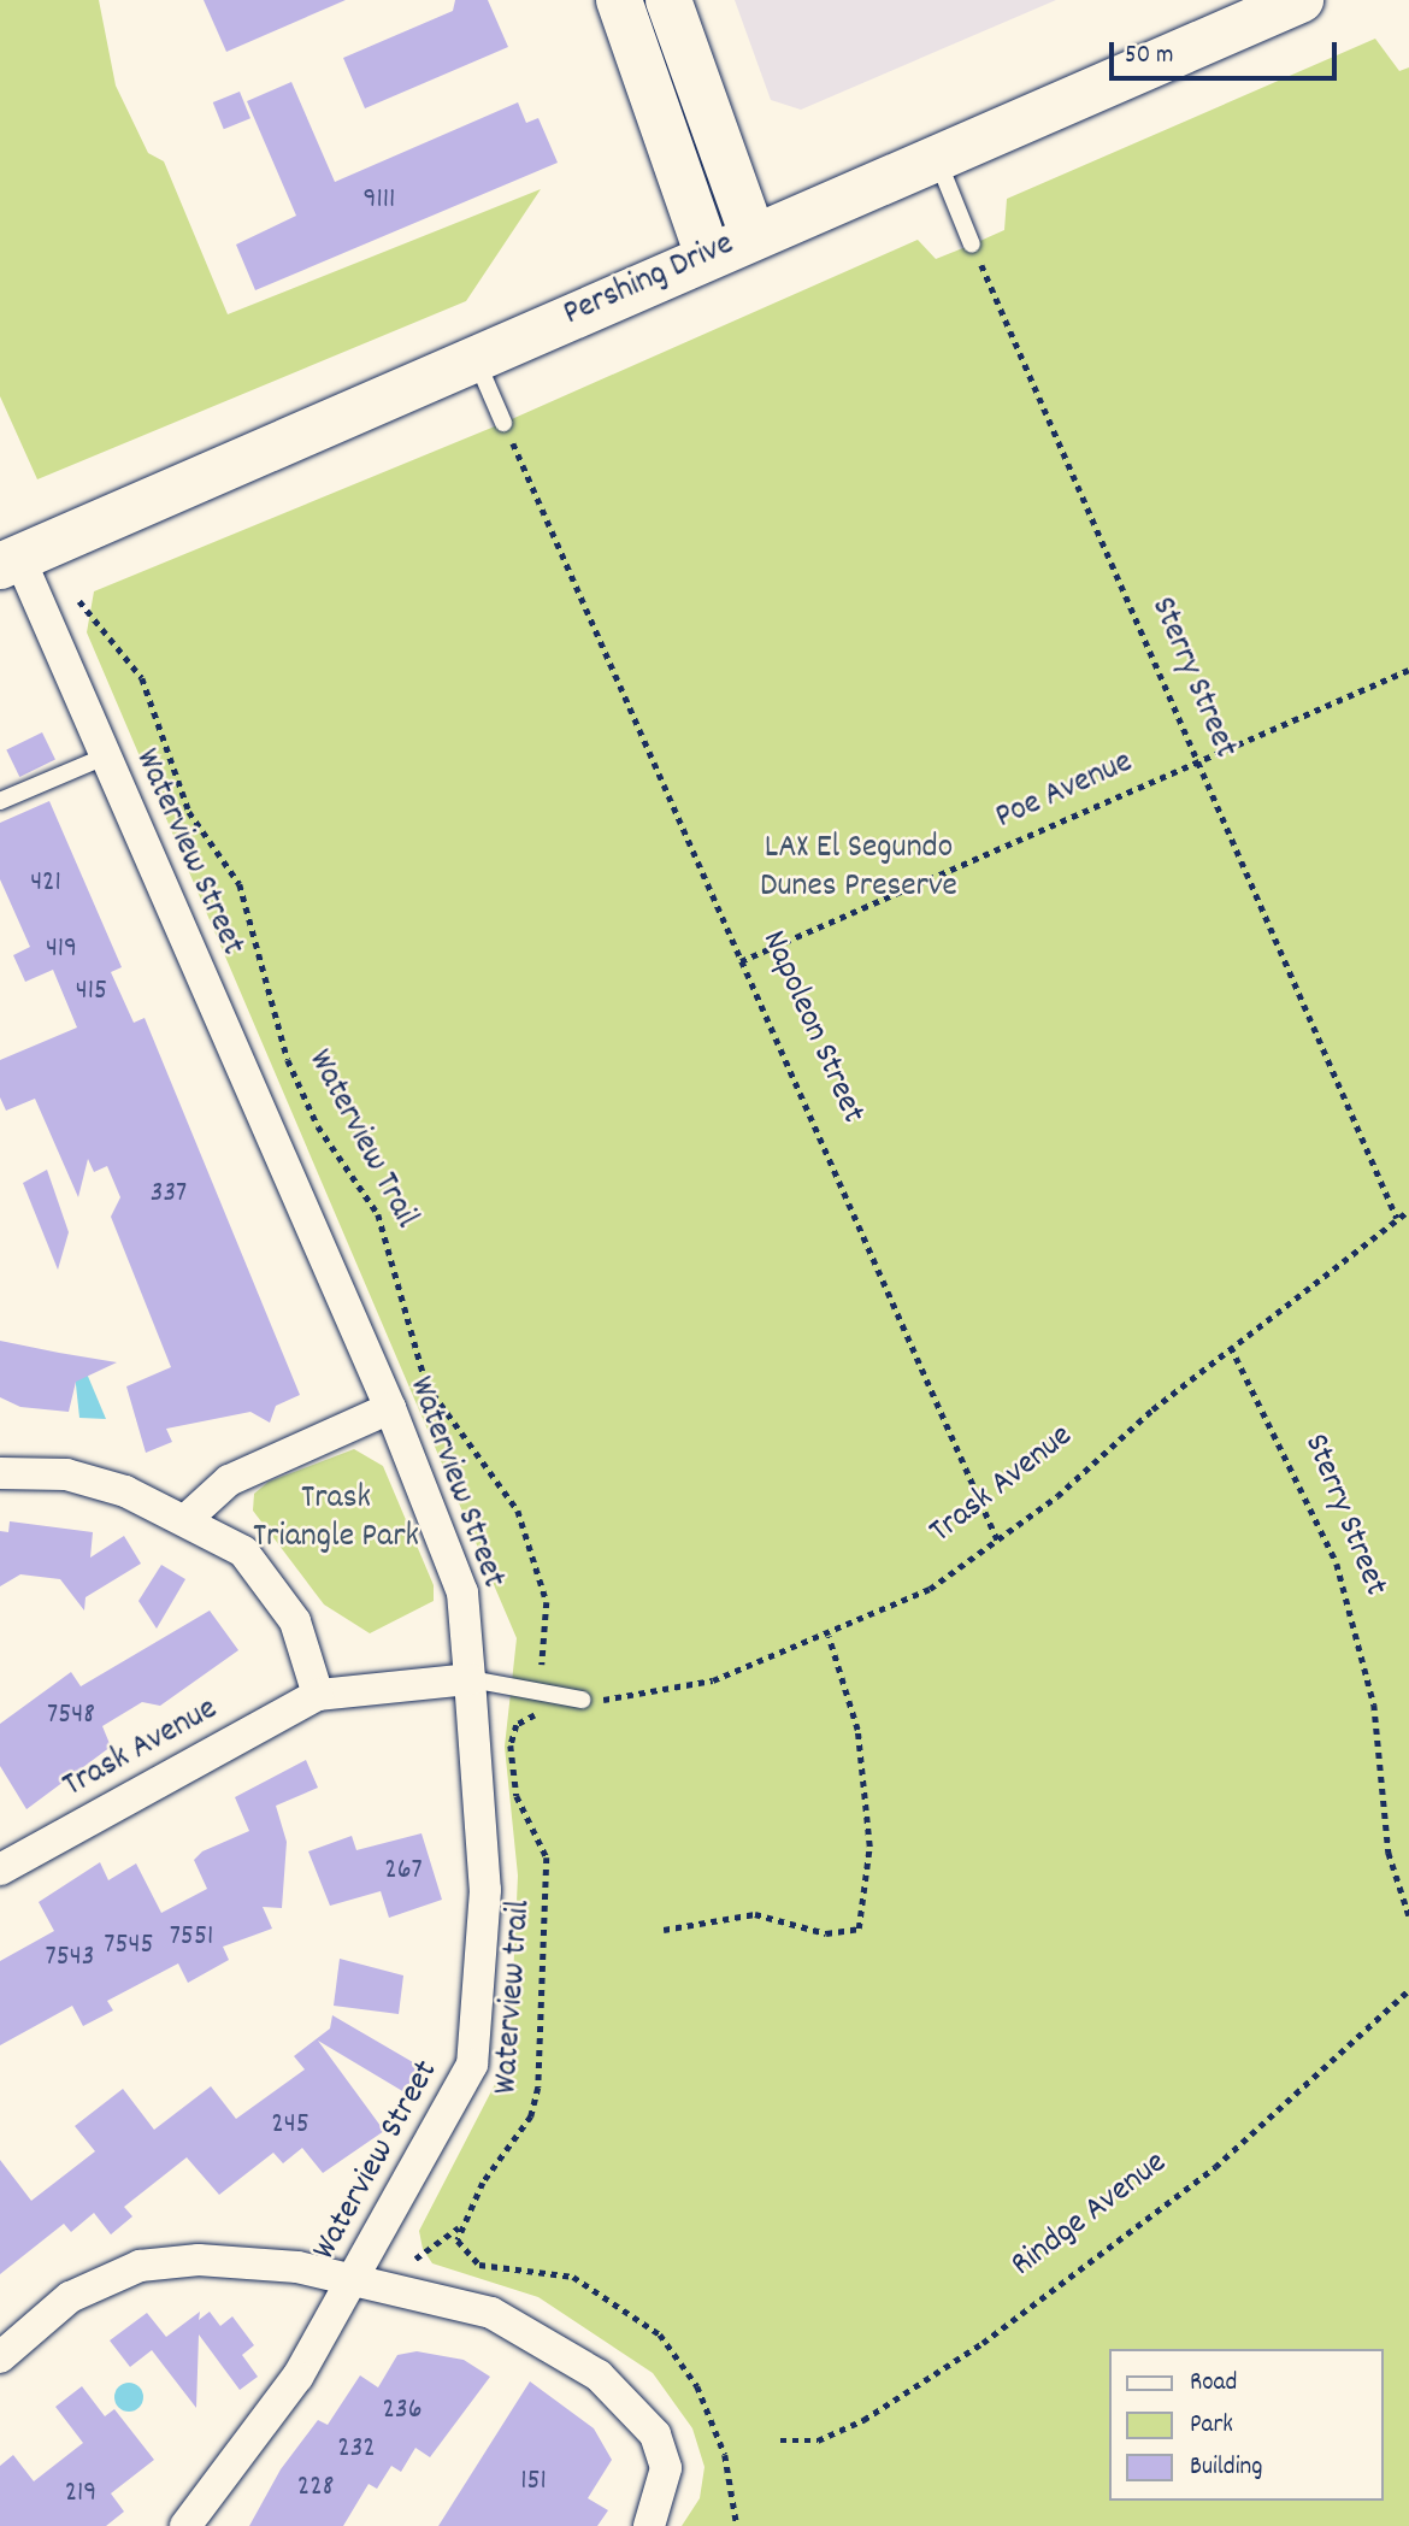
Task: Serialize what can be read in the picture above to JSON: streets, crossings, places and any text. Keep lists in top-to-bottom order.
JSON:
{
  "streets": {
    "main road": ["Pershing Drive"],
    "street": ["Waterview Street", "Trask Avenue"],
    "path": [
      "Sterry Street",
      "Poe Avenue",
      "Napoleon Street",
      "Waterview Trail",
      "Waterview trail",
      "Rindge Avenue"
    ]
  },
  "crossings": [
    ["Pershing Drive", "Waterview Street"],
    ["Sterry Street", "Poe Avenue"],
    ["Sterry Street", "Trask Avenue"],
    ["Poe Avenue", "Napoleon Street"],
    ["Napoleon Street", "Trask Avenue"]
  ],
  "parks": ["LAX El Segundo Dunes Preserve", "Trask Triangle Park"],
  "house_numbers": [
    "9111",
    "421",
    "419",
    "415",
    "337",
    "7548",
    "267",
    "7551",
    "7545",
    "7543",
    "245",
    "236",
    "232",
    "151",
    "228",
    "219"
  ],
  "legend": ["Road", "Park", "Building"],
  "scale_bar": "50 m"
}
